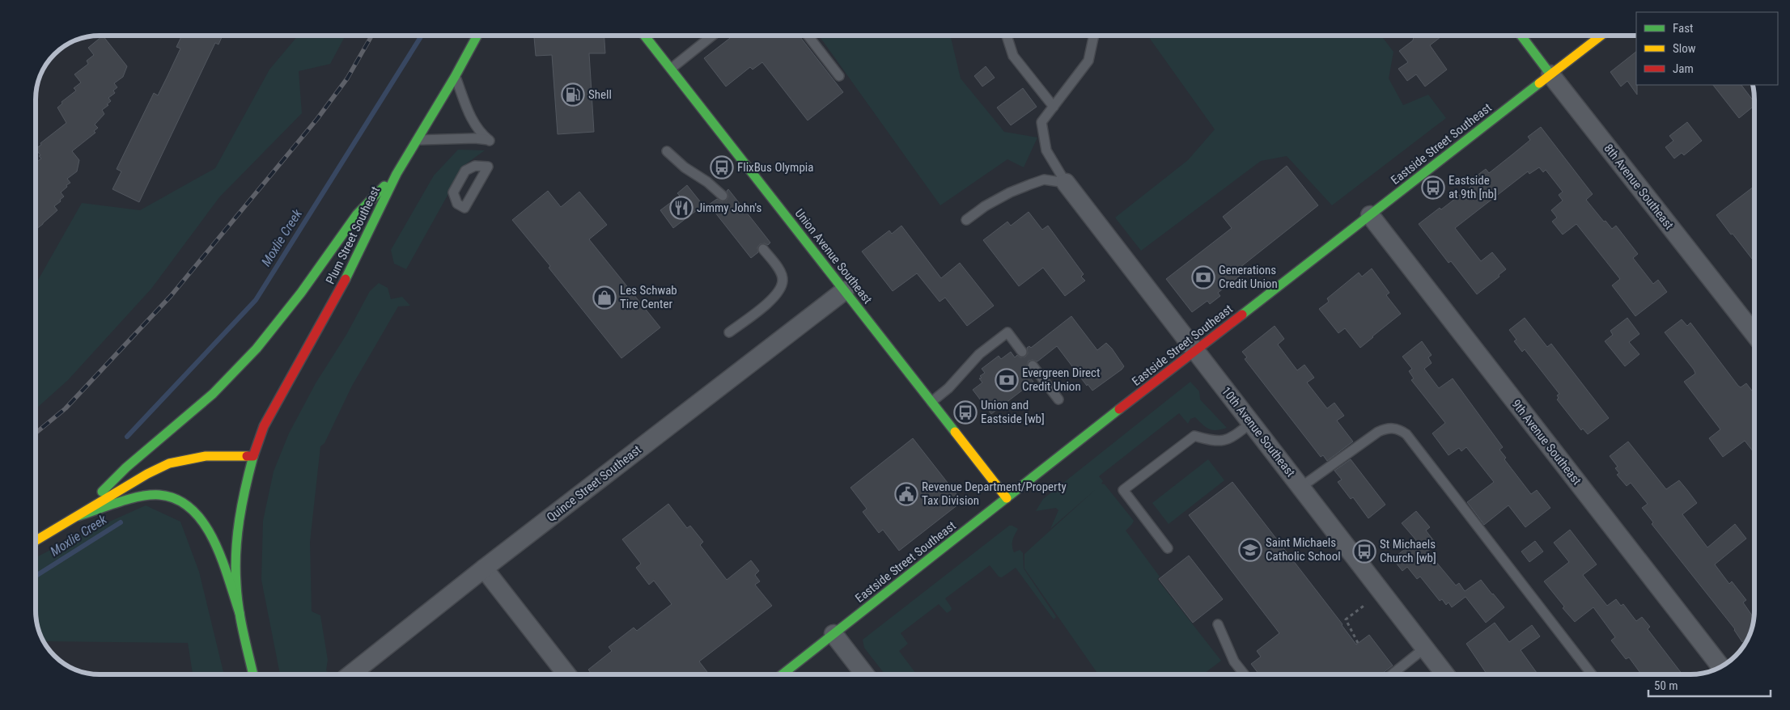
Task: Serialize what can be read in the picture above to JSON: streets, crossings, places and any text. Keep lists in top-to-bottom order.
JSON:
{
  "streets": {
    "main road": [
      "Eastside Street Southeast",
      "8th Avenue Southeast",
      "Plum Street Southeast",
      "Union Avenue Southeast"
    ],
    "street": ["10th Avenue Southeast", "9th Avenue Southeast", "Quince Street Southeast"]
  },
  "crossings": [
    ["Eastside Street Southeast", "8th Avenue Southeast"],
    ["Eastside Street Southeast", "Union Avenue Southeast"],
    ["Eastside Street Southeast", "10th Avenue Southeast"],
    ["Eastside Street Southeast", "9th Avenue Southeast"],
    ["Union Avenue Southeast", "Quince Street Southeast"]
  ],
  "water": ["Moxlie Creek"],
  "places": {
    "fuel station": ["Shell"],
    "bus stop": [
      "FlixBus Olympia",
      "Eastside at 9th [nb]",
      "Union and Eastside [wb]",
      "St Michaels Church [wb]"
    ],
    "restaurant": ["Jimmy John's"],
    "bank": ["Generations Credit Union", "Evergreen Direct Credit Union"],
    "shop": ["Les Schwab Tire Center"],
    "public building": ["Revenue Department/Property Tax Division"],
    "school or university": ["Saint Michaels Catholic School"]
  },
  "legend": ["Fast", "Slow", "Jam"],
  "scale_bar": "50 m"
}
